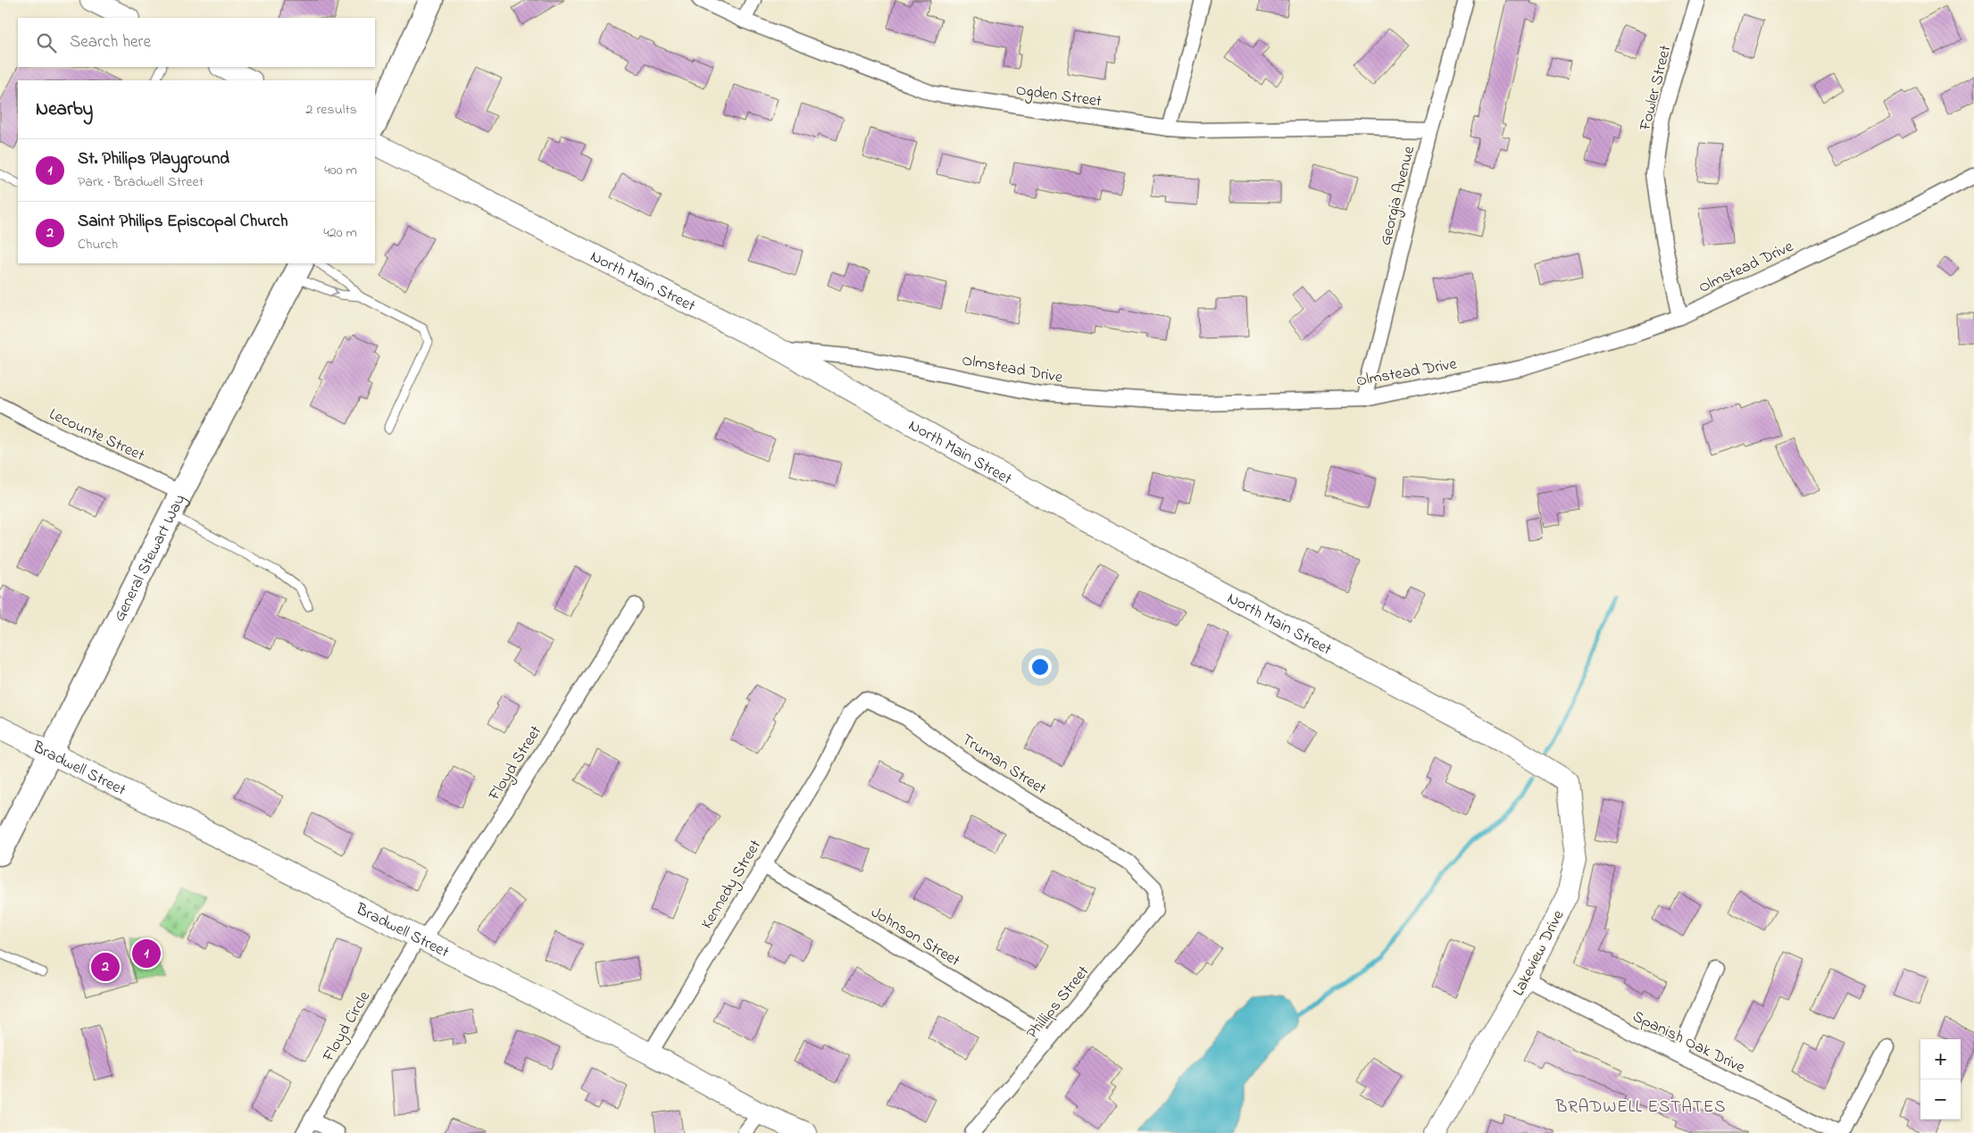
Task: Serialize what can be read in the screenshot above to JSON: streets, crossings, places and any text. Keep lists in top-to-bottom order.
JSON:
{
  "streets": {
    "main road": ["General Stewart Way"],
    "street": [
      "Fowler Street",
      "Ogden Street",
      "Georgia Avenue",
      "Olmstead Drive",
      "North Main Street",
      "Lecounte Street",
      "Floyd Street",
      "Truman Street",
      "Bradwell Street",
      "Kennedy Street",
      "Johnson Street",
      "Lakeview Drive",
      "Phillips Street",
      "Floyd Circle",
      "Spanish Oak Drive"
    ]
  },
  "crossings": [
    ["Fowler Street", "Olmstead Drive"],
    ["Ogden Street", "Georgia Avenue"],
    ["Georgia Avenue", "Olmstead Drive"],
    ["Olmstead Drive", "North Main Street"],
    ["North Main Street", "Lakeview Drive"],
    ["Lecounte Street", "General Stewart Way"],
    ["General Stewart Way", "Bradwell Street"],
    ["Floyd Street", "Bradwell Street"],
    ["Floyd Street", "Floyd Circle"],
    ["Truman Street", "Kennedy Street"],
    ["Truman Street", "Phillips Street"],
    ["Bradwell Street", "Kennedy Street"],
    ["Bradwell Street", "Floyd Circle"],
    ["Kennedy Street", "Johnson Street"],
    ["Johnson Street", "Phillips Street"],
    ["Lakeview Drive", "Spanish Oak Drive"]
  ],
  "districts": ["BRADWELL ESTATES"],
  "page": {
    "search": "Search here",
    "heading": ["Nearby", "2 results"],
    "list": [
      {
        "mark": "1",
        "name": "St. Philips Playground",
        "note": "Park · Bradwell Street",
        "value": "400 m"
      },
      {
        "mark": "2",
        "name": "Saint Philips Episcopal Church",
        "note": "Church",
        "value": "420 m"
      }
    ],
    "pins": ["1", "2"],
    "map_buttons": ["+", "−"]
  }
}
